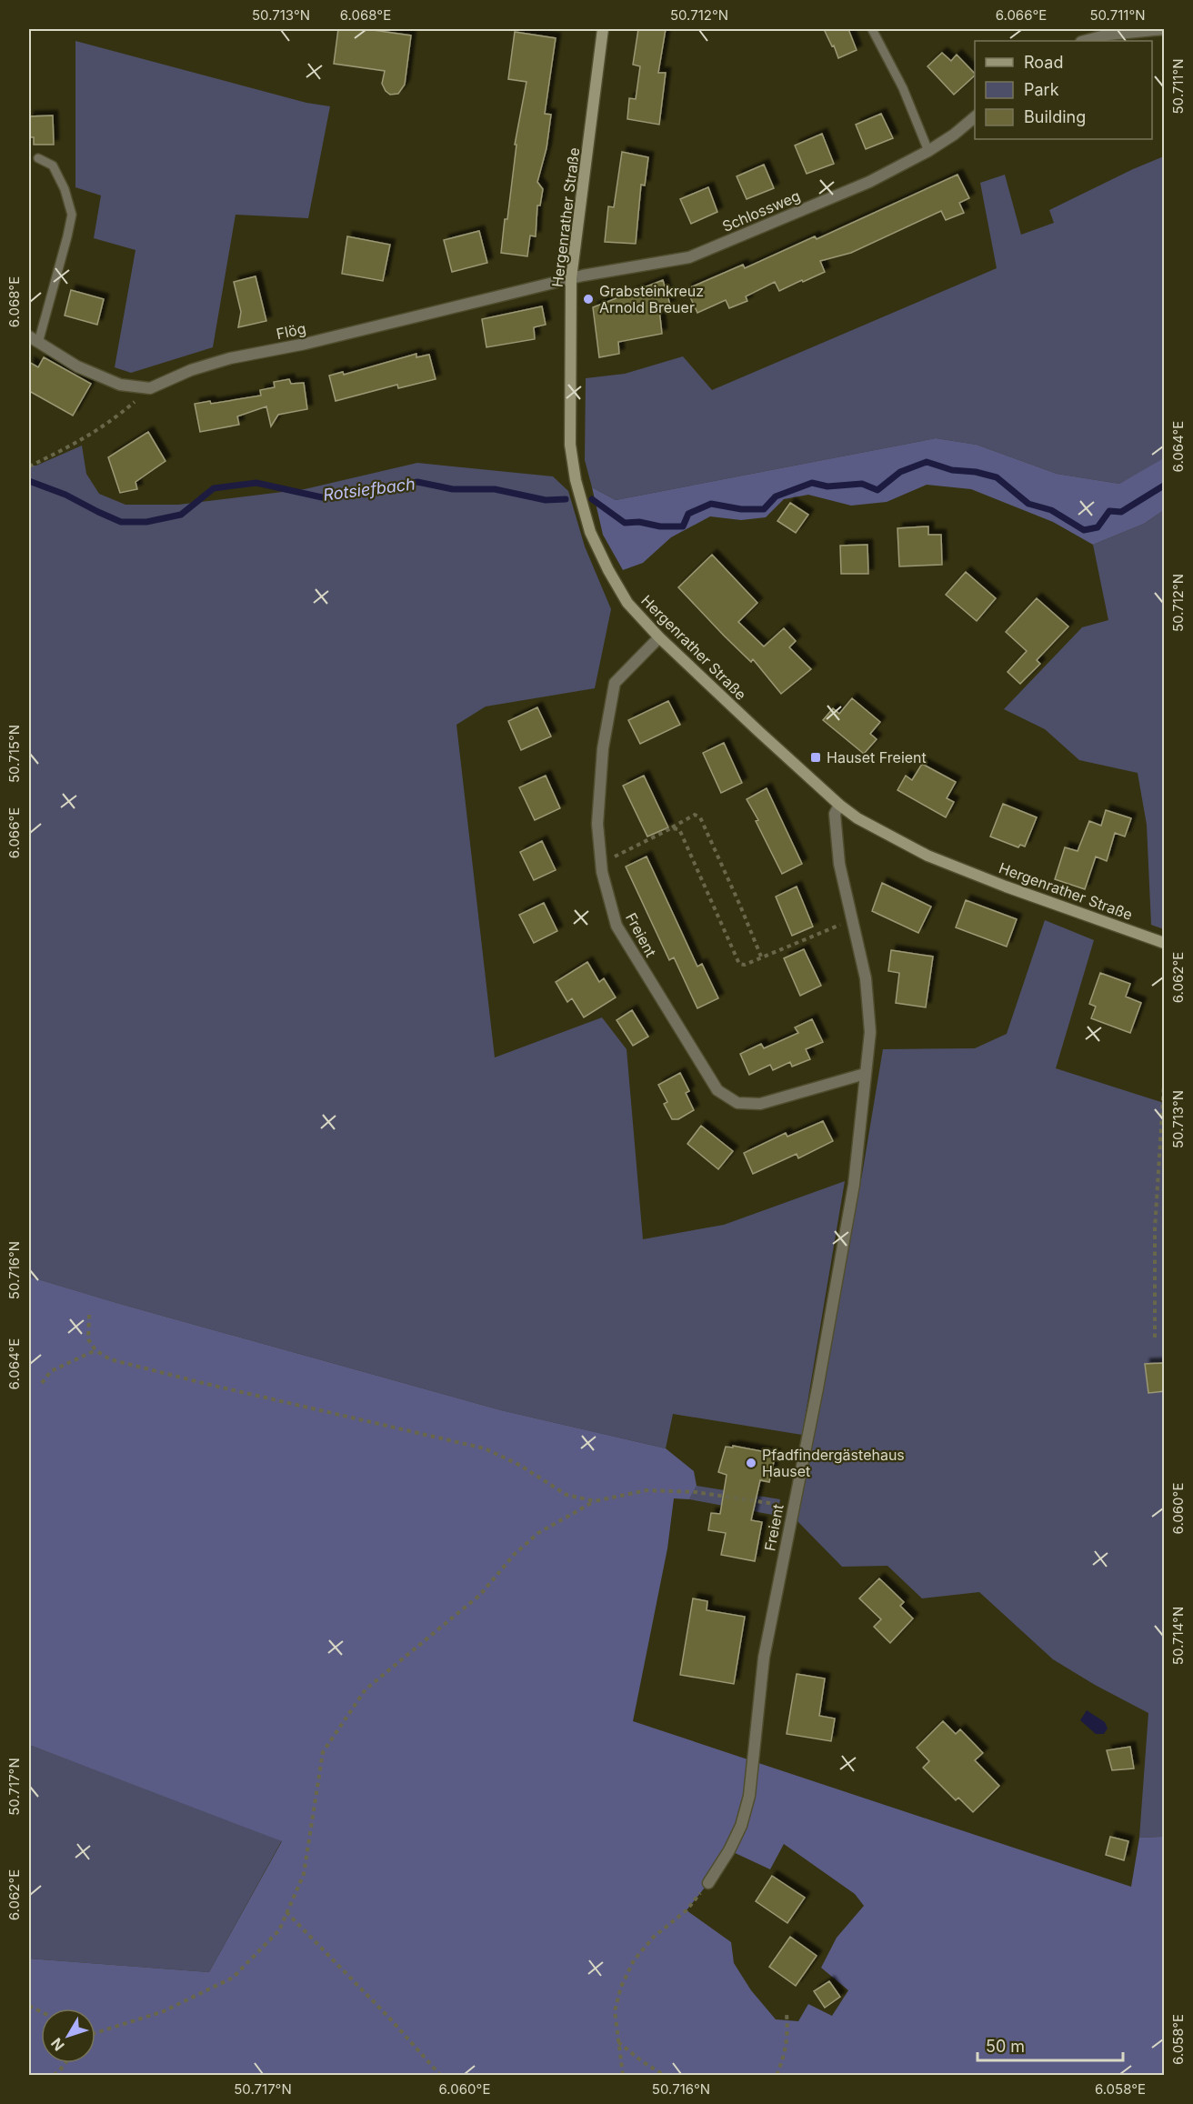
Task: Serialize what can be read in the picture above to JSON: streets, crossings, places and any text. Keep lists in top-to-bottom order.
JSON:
{
  "streets": {
    "street": [
      "Schlossweg",
      "Hergenrather Straße",
      "Flög",
      "Freient"
    ]
  },
  "crossings": [
    ["Schlossweg", "Hergenrather Straße"],
    ["Schlossweg", "Flög"],
    ["Hergenrather Straße", "Flög"],
    ["Hergenrather Straße", "Freient"]
  ],
  "water": ["Rotsiefbach"],
  "places": {
    "other": ["Grabsteinkreuz Arnold Breuer", "Pfadfindergästehaus Hauset"],
    "transit": ["Hauset Freient"]
  },
  "legend": ["Road", "Park", "Building"],
  "scale_bar": "50 m",
  "north": "bottom left",
  "coordinates": [
    "50.713°N",
    "6.068°E",
    "50.712°N",
    "6.066°E",
    "50.711°N",
    "6.064°E",
    "50.715°N",
    "6.062°E",
    "50.716°N",
    "6.060°E",
    "50.714°N",
    "50.717°N",
    "6.058°E"
  ]
}
